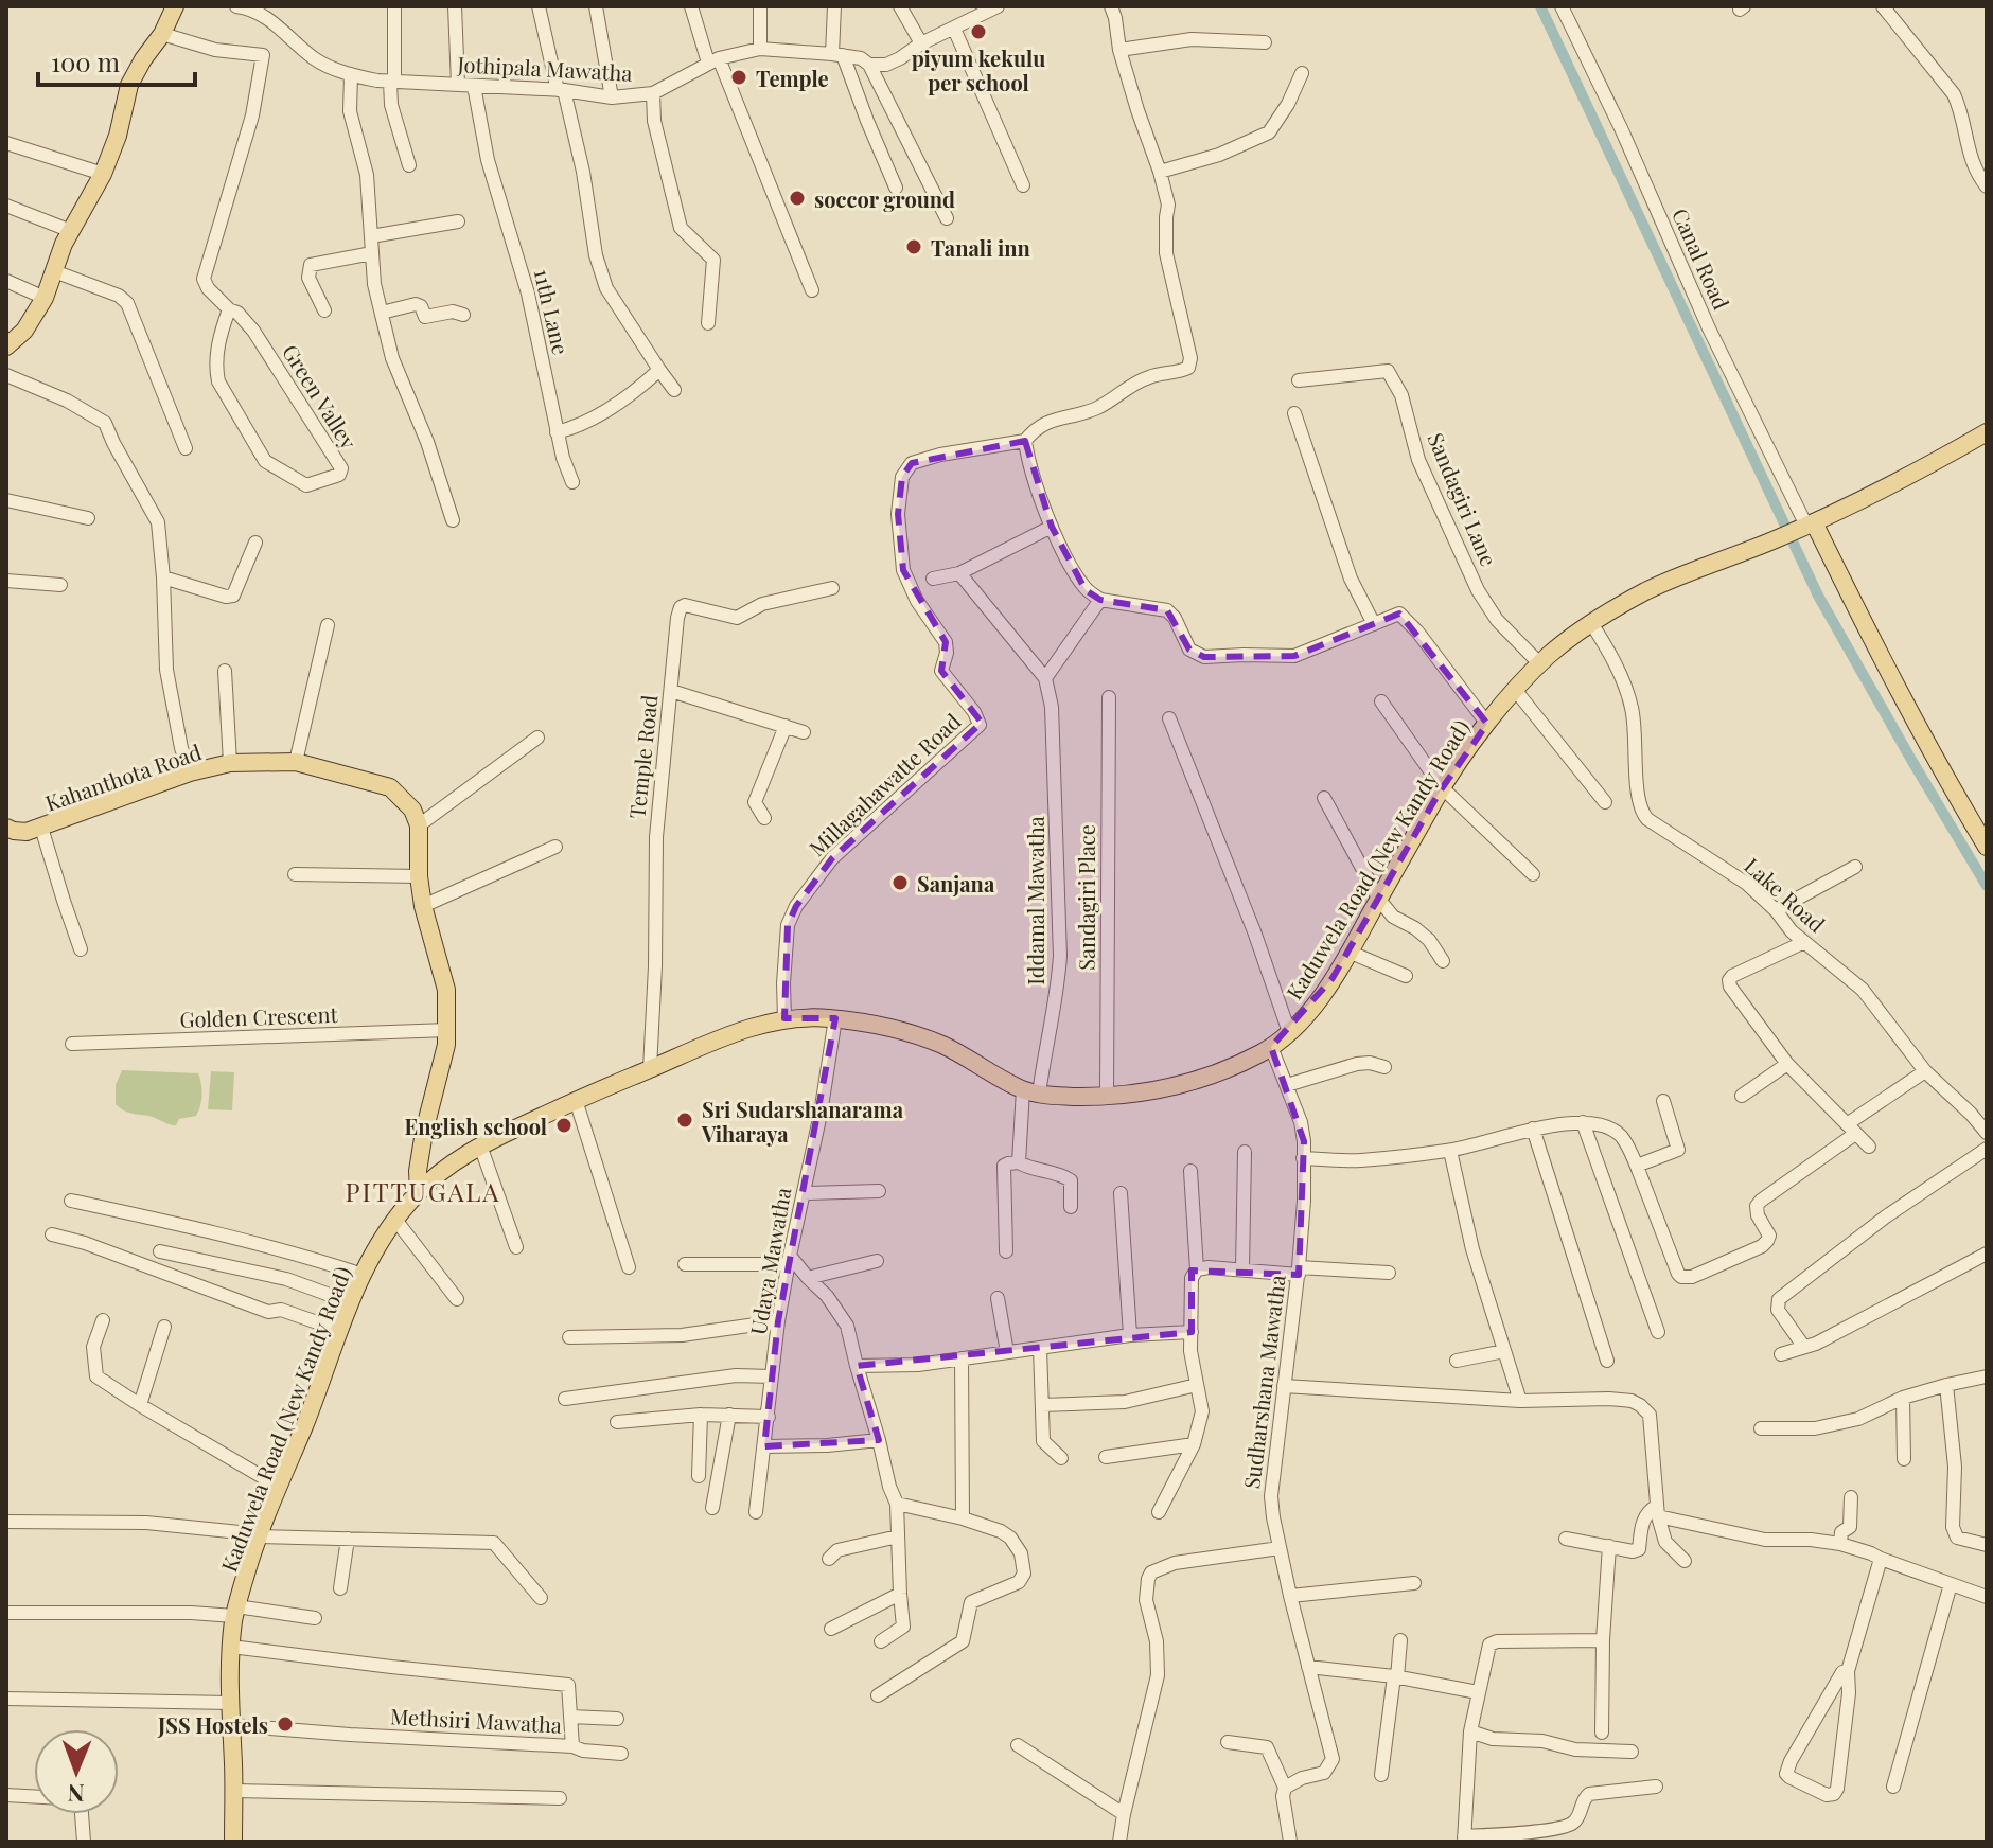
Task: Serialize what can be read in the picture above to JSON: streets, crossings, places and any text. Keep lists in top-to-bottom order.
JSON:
{
  "streets": {
    "main road": ["Kahanthota Road", "Kaduwela Road (New Kandy Road)"],
    "street": [
      "Jothipala Mawatha",
      "Canal Road",
      "11th Lane",
      "Green Valley",
      "Sandagiri Lane",
      "Temple Road",
      "Millagahawatte Road",
      "Lake Road",
      "Sandagiri Place",
      "Iddamal Mawatha",
      "Golden Crescent",
      "Udaya Mawatha",
      "Sudharshana Mawatha",
      "Methsiri Mawatha"
    ]
  },
  "crossings": [
    ["Jothipala Mawatha", "11th Lane"],
    ["Canal Road", "Kaduwela Road (New Kandy Road)"],
    ["Sandagiri Lane", "Kaduwela Road (New Kandy Road)"],
    ["Temple Road", "Kaduwela Road (New Kandy Road)"],
    ["Millagahawatte Road", "Kaduwela Road (New Kandy Road)"],
    ["Kaduwela Road (New Kandy Road)", "Lake Road"],
    ["Kaduwela Road (New Kandy Road)", "Sandagiri Place"],
    ["Kaduwela Road (New Kandy Road)", "Iddamal Mawatha"],
    ["Kaduwela Road (New Kandy Road)", "Udaya Mawatha"],
    ["Kaduwela Road (New Kandy Road)", "Sudharshana Mawatha"],
    ["Kaduwela Road (New Kandy Road)", "Methsiri Mawatha"]
  ],
  "districts": ["PITTUGALA"],
  "places": [
    "piyum kekulu per school",
    "Temple",
    "soccor ground",
    "Tanali inn",
    "Sanjana",
    "Sri Sudarshanarama Viharaya",
    "English school",
    "JSS Hostels"
  ],
  "scale_bar": "100 m",
  "north": "bottom"
}
